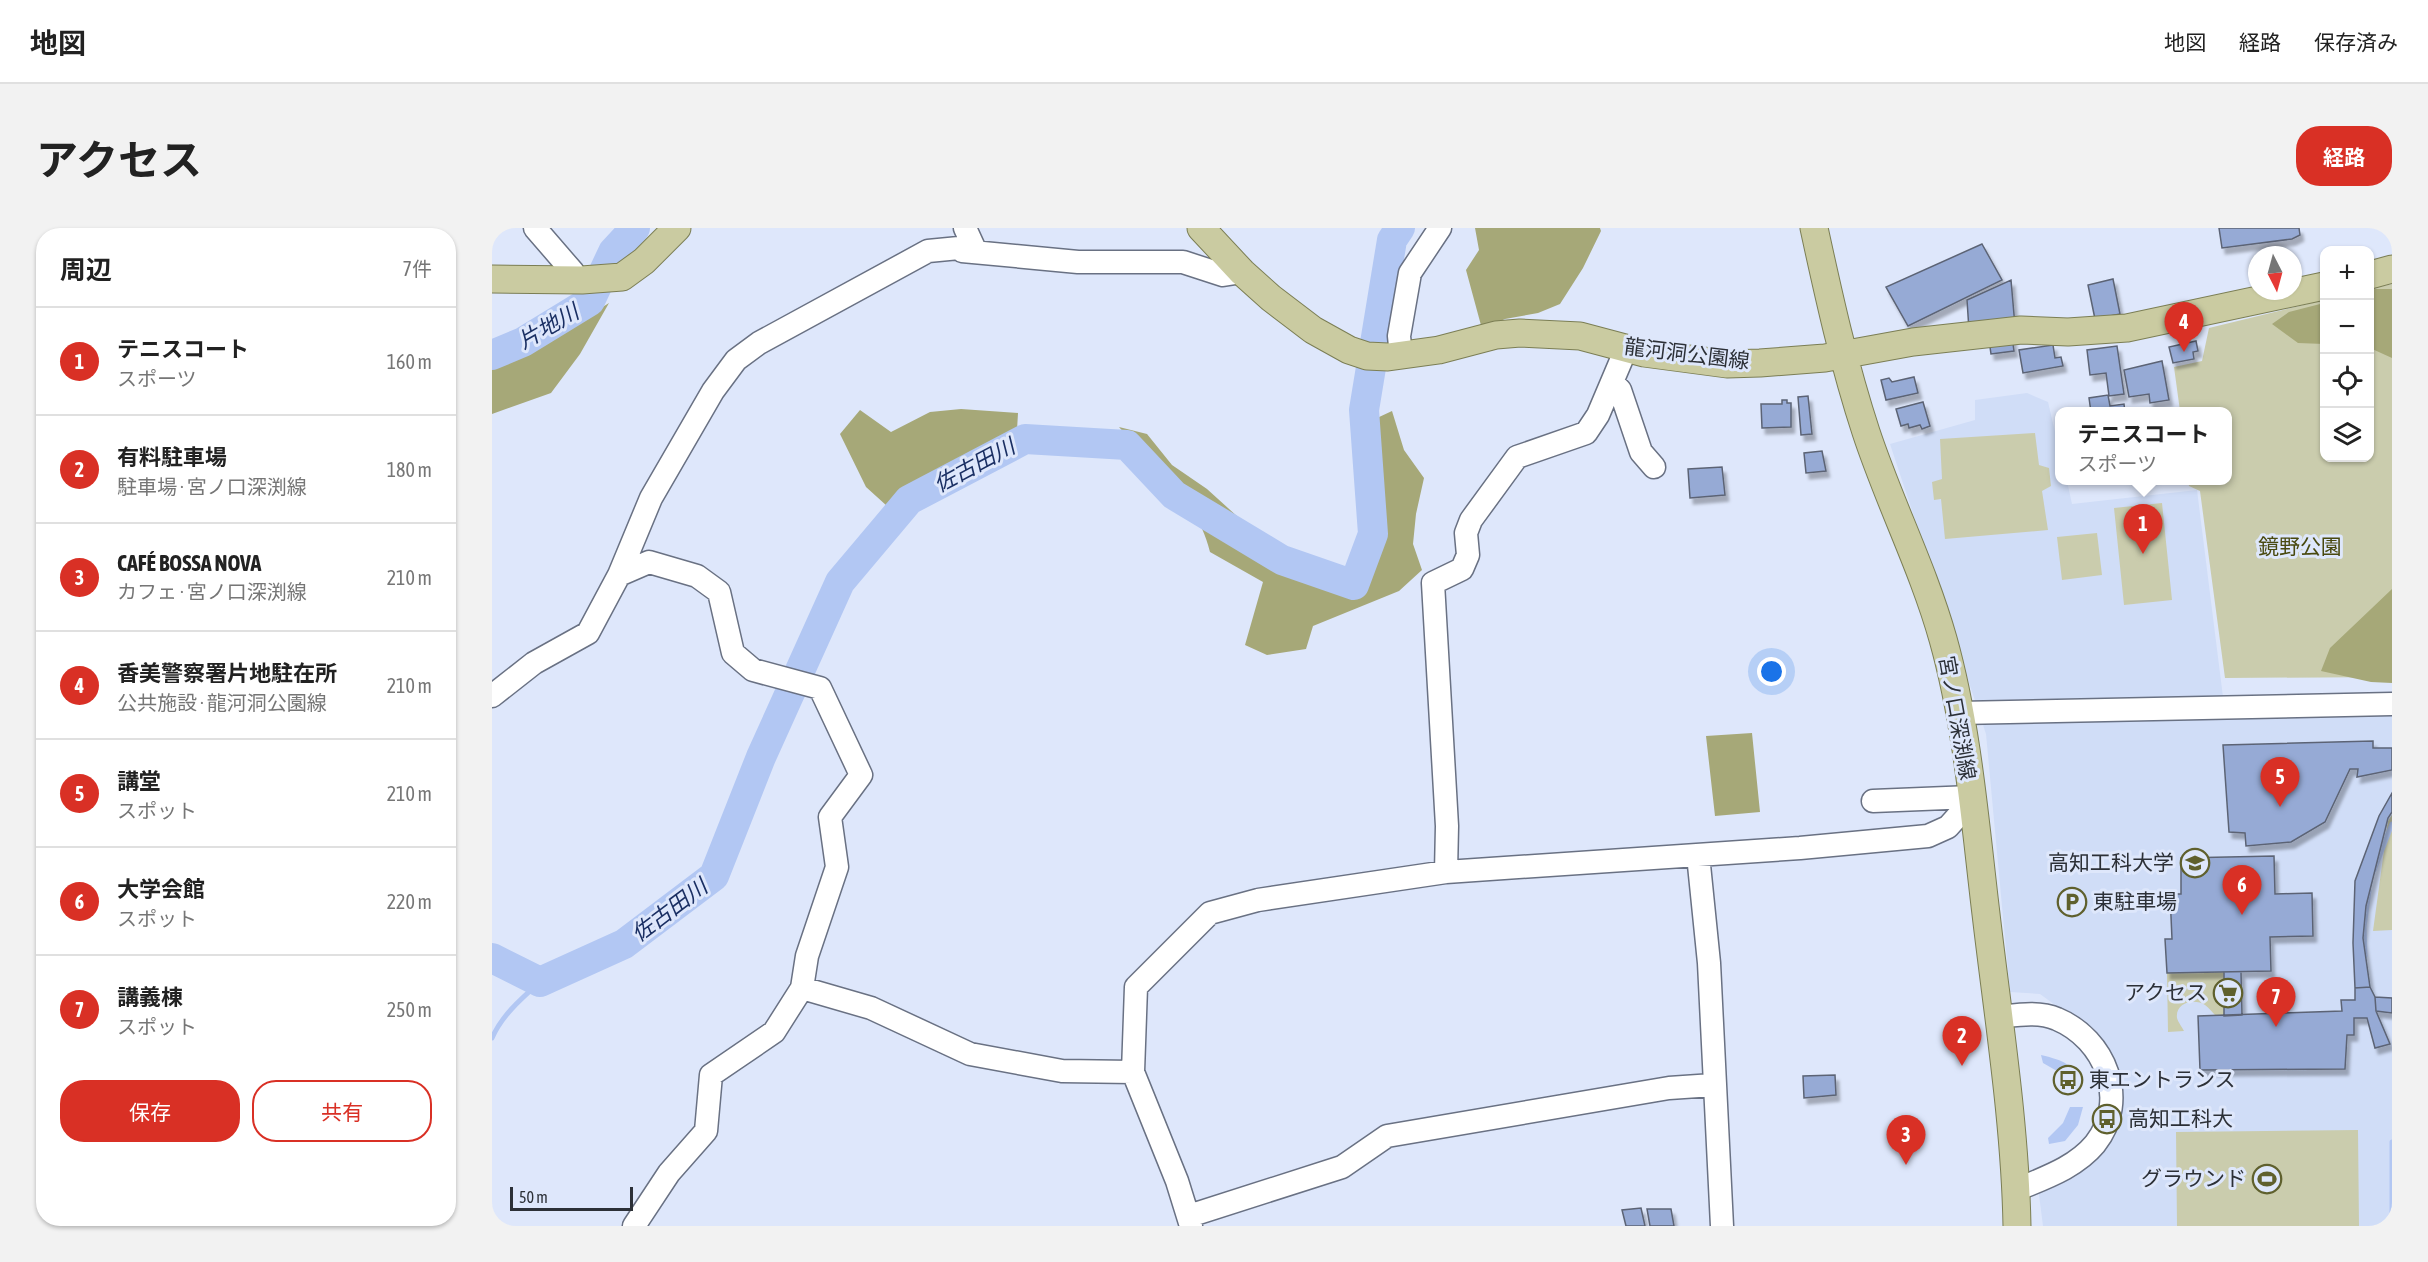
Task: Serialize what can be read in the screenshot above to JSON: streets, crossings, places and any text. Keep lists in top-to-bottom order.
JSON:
{
  "streets": {
    "main road": ["龍河洞公園線", "宮ノ口深渕線"]
  },
  "crossings": [
    ["龍河洞公園線", "宮ノ口深渕線"]
  ],
  "water": ["片地川", "佐古田川"],
  "parks": ["鏡野公園"],
  "places": {
    "school or university": ["高知工科大学"],
    "parking": ["東駐車場"],
    "supermarket": ["アクセス"],
    "bus stop": ["東エントランス", "高知工科大"],
    "sports": ["グラウンド"]
  },
  "scale_bar": "50 m",
  "north": "bottom",
  "page": {
    "header": "地図",
    "nav": ["地図", "経路", "保存済み"],
    "title": "アクセス",
    "buttons": [
      "経路",
      ["保存", "共有"]
    ],
    "heading": ["周辺", "7件"],
    "map_buttons": ["+", "−"],
    "pins": [
      "4",
      "1",
      "5",
      "6",
      "7",
      "2",
      "3"
    ],
    "list": [
      {
        "mark": "1",
        "name": "テニスコート",
        "note": "スポーツ",
        "value": "160 m"
      },
      {
        "mark": "2",
        "name": "有料駐車場",
        "note": "駐車場 · 宮ノ口深渕線",
        "value": "180 m"
      },
      {
        "mark": "3",
        "name": "CAFÉ BOSSA NOVA",
        "note": "カフェ · 宮ノ口深渕線",
        "value": "210 m"
      },
      {
        "mark": "4",
        "name": "香美警察署片地駐在所",
        "note": "公共施設 · 龍河洞公園線",
        "value": "210 m"
      },
      {
        "mark": "5",
        "name": "講堂",
        "note": "スポット",
        "value": "210 m"
      },
      {
        "mark": "6",
        "name": "大学会館",
        "note": "スポット",
        "value": "220 m"
      },
      {
        "mark": "7",
        "name": "講義棟",
        "note": "スポット",
        "value": "250 m"
      }
    ],
    "popup": ["テニスコート", "スポーツ"],
    "scale": "50 m"
  }
}
